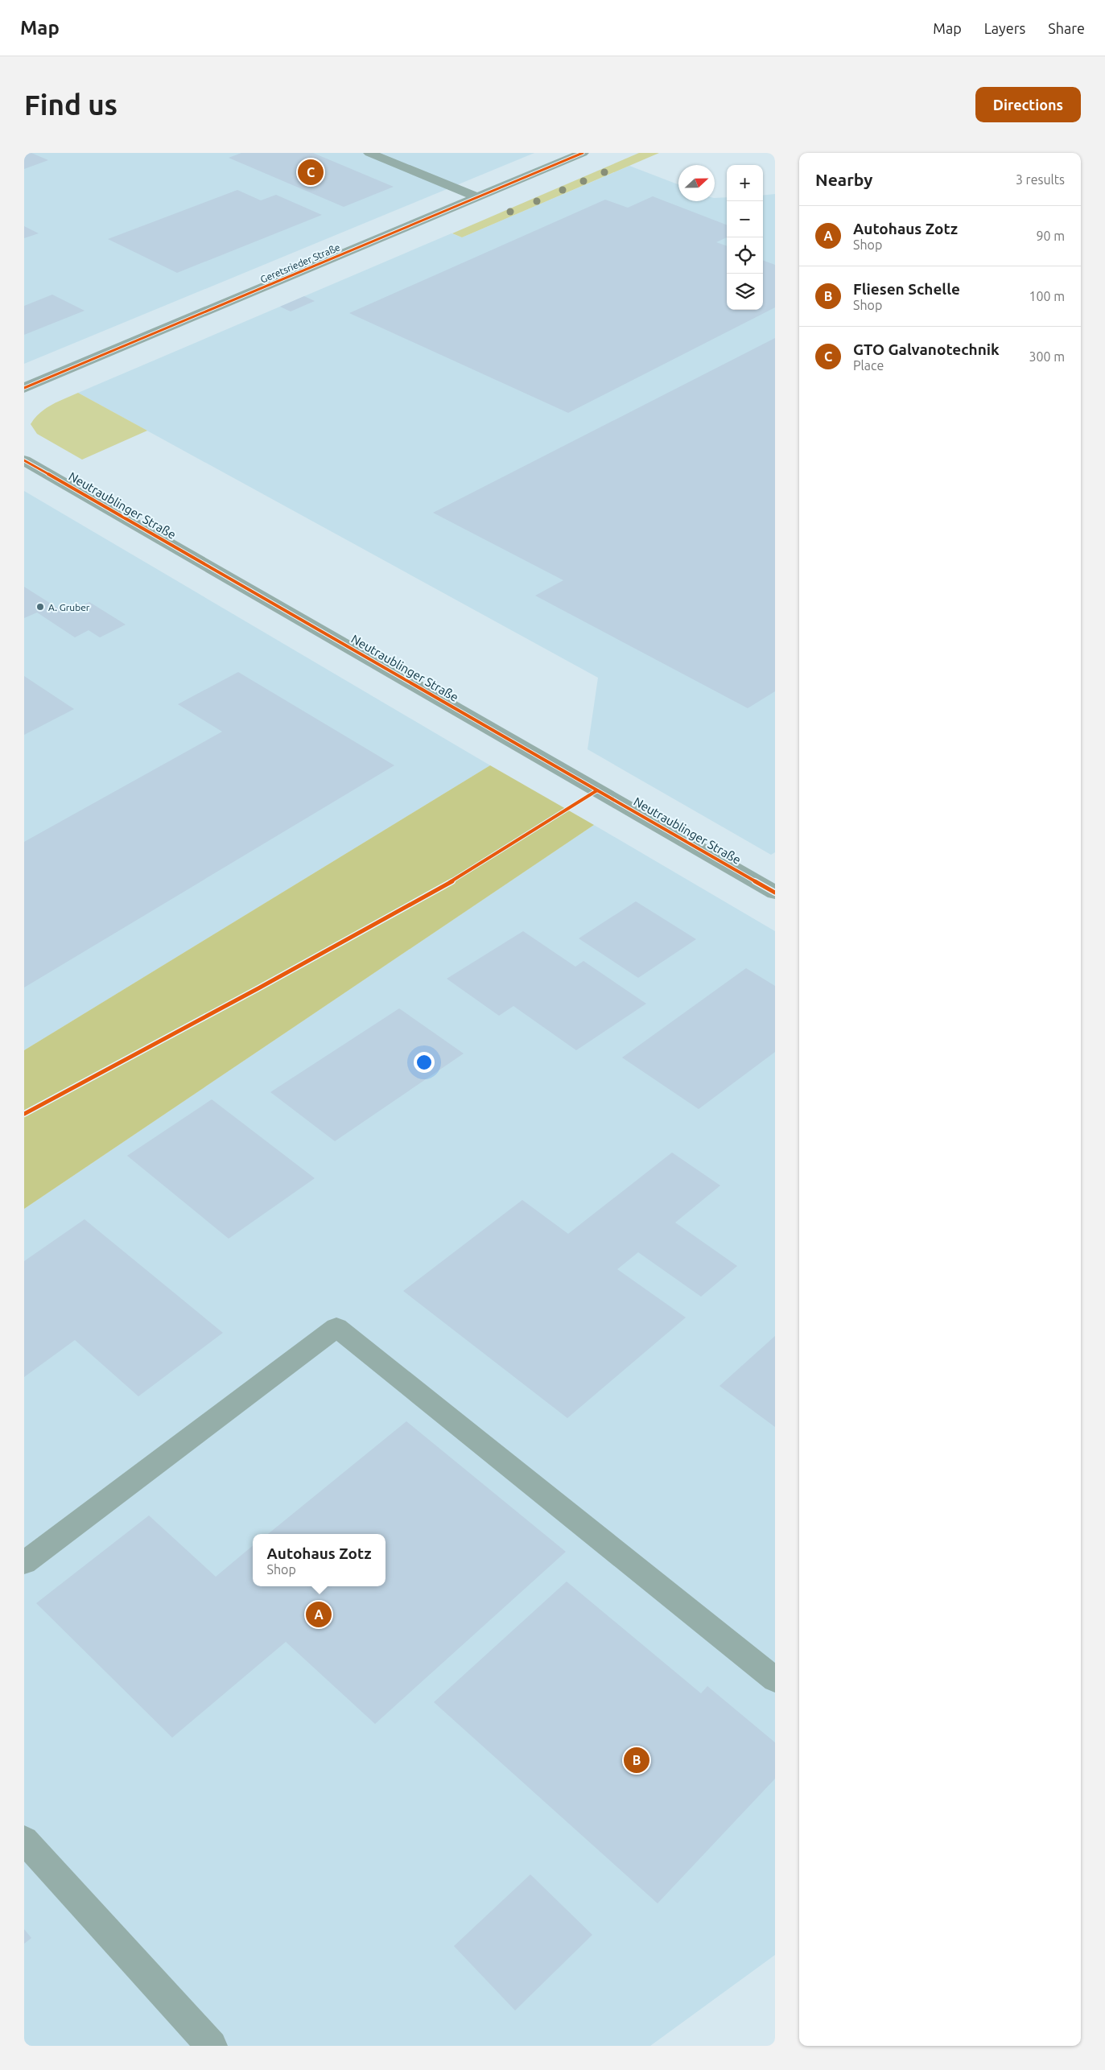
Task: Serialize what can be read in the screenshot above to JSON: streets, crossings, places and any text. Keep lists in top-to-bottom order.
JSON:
{
  "streets": {
    "street": ["Geretsrieder Straße", "Neutraublinger Straße"]
  },
  "places": ["A. Gruber"],
  "north": "right",
  "page": {
    "header": "Map",
    "nav": ["Map", "Layers", "Share"],
    "buttons": "Directions",
    "title": "Find us",
    "heading": ["Nearby", "3 results"],
    "pins": ["C", "A", "B"],
    "map_buttons": ["+", "−"],
    "list": [
      {
        "mark": "A",
        "name": "Autohaus Zotz",
        "note": "Shop",
        "value": "90 m"
      },
      {
        "mark": "B",
        "name": "Fliesen Schelle",
        "note": "Shop",
        "value": "100 m"
      },
      {
        "mark": "C",
        "name": "GTO Galvanotechnik",
        "note": "Place",
        "value": "300 m"
      }
    ],
    "popup": ["Autohaus Zotz", "Shop"]
  }
}
